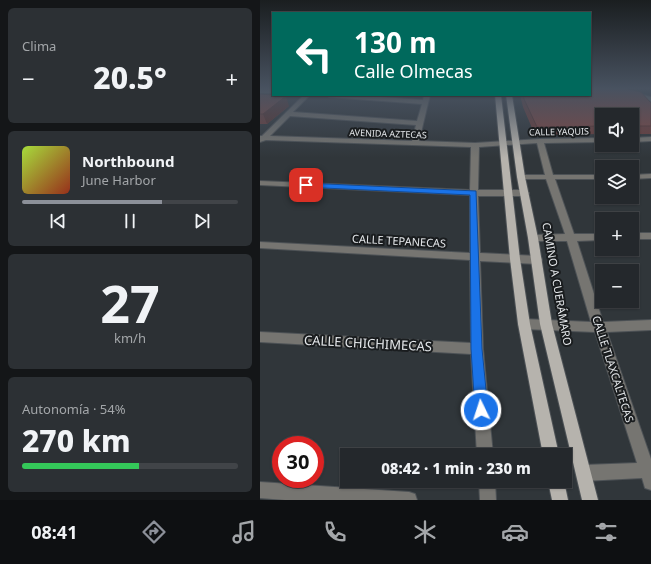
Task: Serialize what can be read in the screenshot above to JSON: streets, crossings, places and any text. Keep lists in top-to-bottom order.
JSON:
{
  "streets": {
    "main road": ["CAMINO A CUERÁMARO"],
    "street": [
      "CALLE YAQUIS",
      "AVENIDA AZTECAS",
      "CALLE TEPANECAS",
      "CALLE CHICHIMECAS",
      "CALLE TLAXCALTECAS"
    ]
  },
  "crossings": [
    ["CALLE YAQUIS", "AVENIDA AZTECAS"],
    ["CALLE YAQUIS", "CAMINO A CUERÁMARO"],
    ["CALLE YAQUIS", "CALLE TLAXCALTECAS"],
    ["AVENIDA AZTECAS", "CAMINO A CUERÁMARO"],
    ["CALLE TEPANECAS", "CAMINO A CUERÁMARO"]
  ],
  "page": {
    "tile": [
      "Clima",
      ["27", "km/h"],
      ["Autonomía · 54%", "270 km"]
    ],
    "turn": ["130 m", "Calle Olmecas"],
    "heat": ["−", "20.5°", "+"],
    "map_buttons": ["+", "−"],
    "song": ["Northbound", "June Harbor"],
    "limit": "30",
    "trip": "08:42 · 1 min · 230 m",
    "tabs": "08:41"
  }
}
